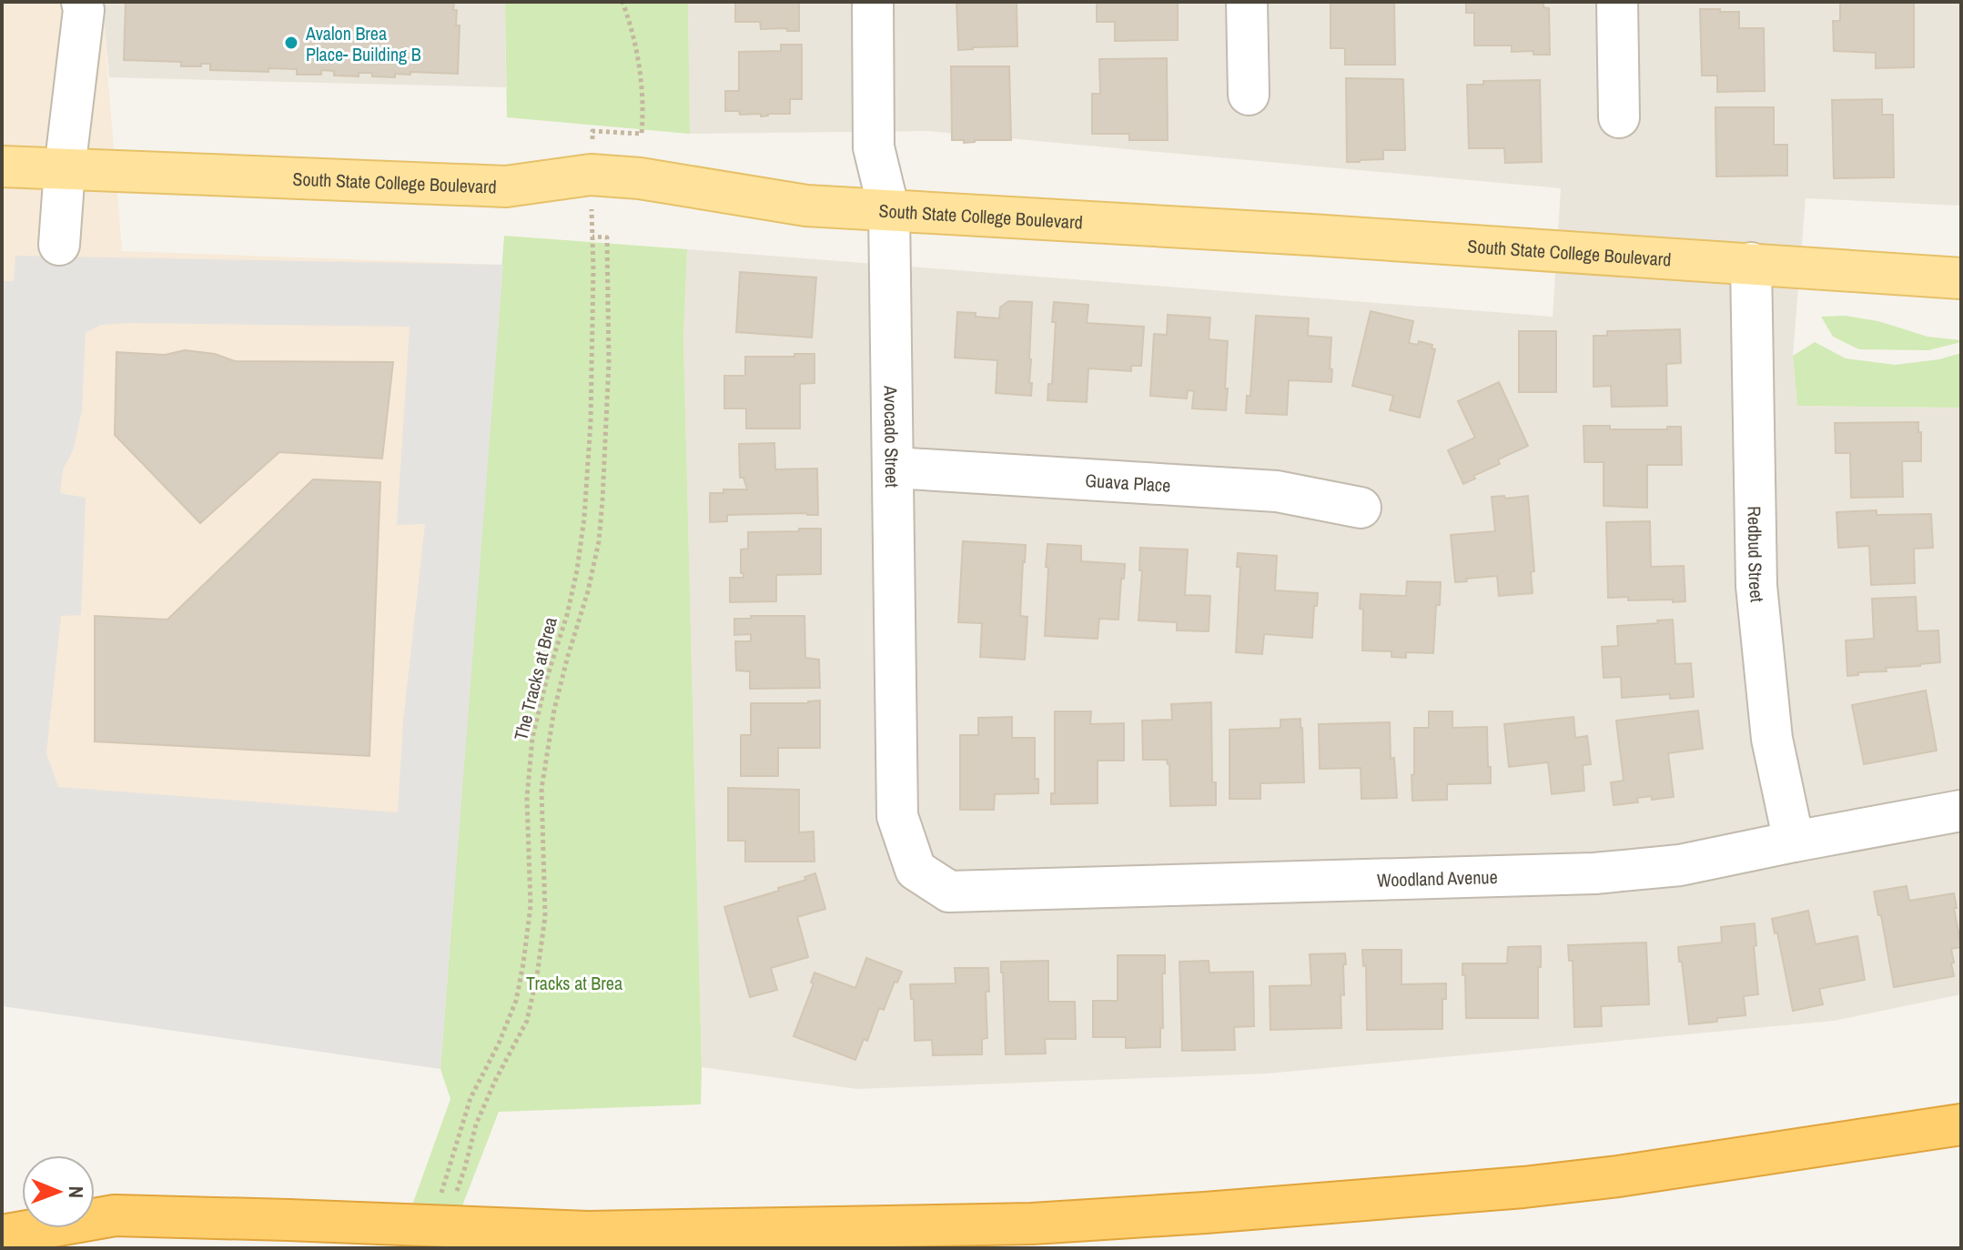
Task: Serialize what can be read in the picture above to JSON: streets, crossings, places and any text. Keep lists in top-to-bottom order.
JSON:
{
  "streets": {
    "main road": ["South State College Boulevard"],
    "street": [
      "Avocado Street",
      "Guava Place",
      "Redbud Street",
      "Woodland Avenue"
    ],
    "path": ["The Tracks at Brea"]
  },
  "crossings": [
    ["South State College Boulevard", "Avocado Street"],
    ["South State College Boulevard", "Redbud Street"],
    ["Avocado Street", "Guava Place"],
    ["Avocado Street", "Woodland Avenue"],
    ["Redbud Street", "Woodland Avenue"]
  ],
  "parks": ["Tracks at Brea"],
  "places": ["Avalon Brea Place- Building B"],
  "north": "right"
}
